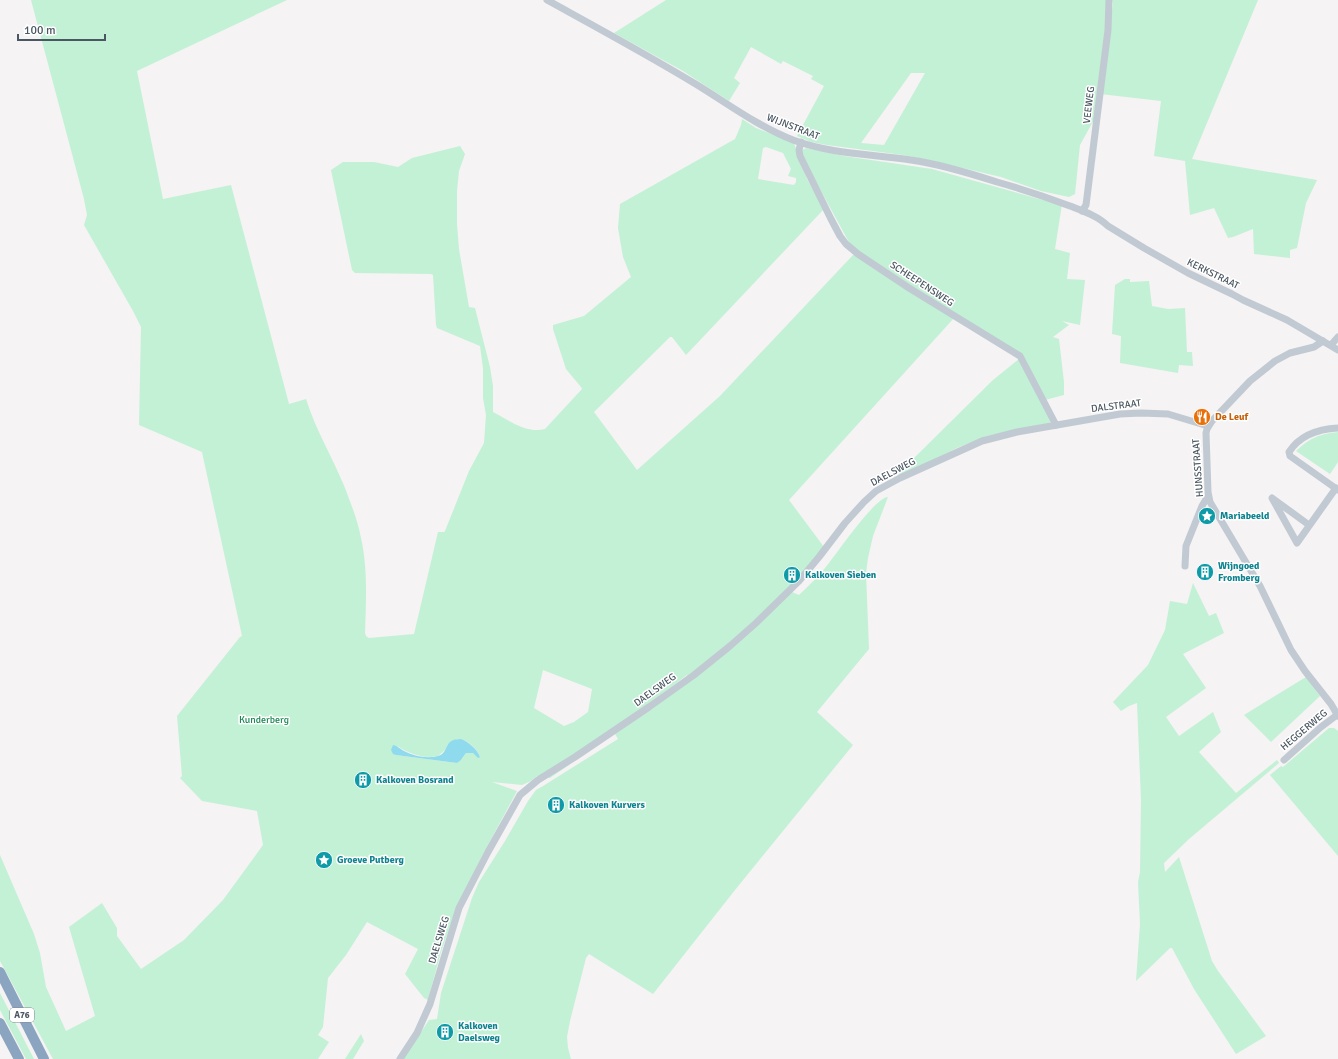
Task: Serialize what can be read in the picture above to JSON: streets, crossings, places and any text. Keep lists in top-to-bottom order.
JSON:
{
  "streets": {
    "highway": ["A76"],
    "street": [
      "VEEWEG",
      "WIJNSTRAAT",
      "KERKSTRAAT",
      "SCHEEPENSWEG",
      "DALSTRAAT",
      "HUNSSTRAAT",
      "DAELSWEG",
      "HEGGERWEG"
    ]
  },
  "crossings": [
    ["VEEWEG", "WIJNSTRAAT"],
    ["VEEWEG", "KERKSTRAAT"],
    ["WIJNSTRAAT", "KERKSTRAAT"],
    ["WIJNSTRAAT", "SCHEEPENSWEG"],
    ["KERKSTRAAT", "HUNSSTRAAT"],
    ["SCHEEPENSWEG", "DALSTRAAT"],
    ["DALSTRAAT", "HUNSSTRAAT"],
    ["DALSTRAAT", "DAELSWEG"],
    ["HUNSSTRAAT", "HEGGERWEG"]
  ],
  "parks": ["Kunderberg"],
  "places": {
    "restaurant": ["De Leuf"],
    "place": ["Mariabeeld", "Groeve Putberg"],
    "building": [
      "Wijngoed Fromberg",
      "Kalkoven Sieben",
      "Kalkoven Bosrand",
      "Kalkoven Kurvers",
      "Kalkoven Daelsweg"
    ]
  },
  "scale_bar": "100 m"
}
